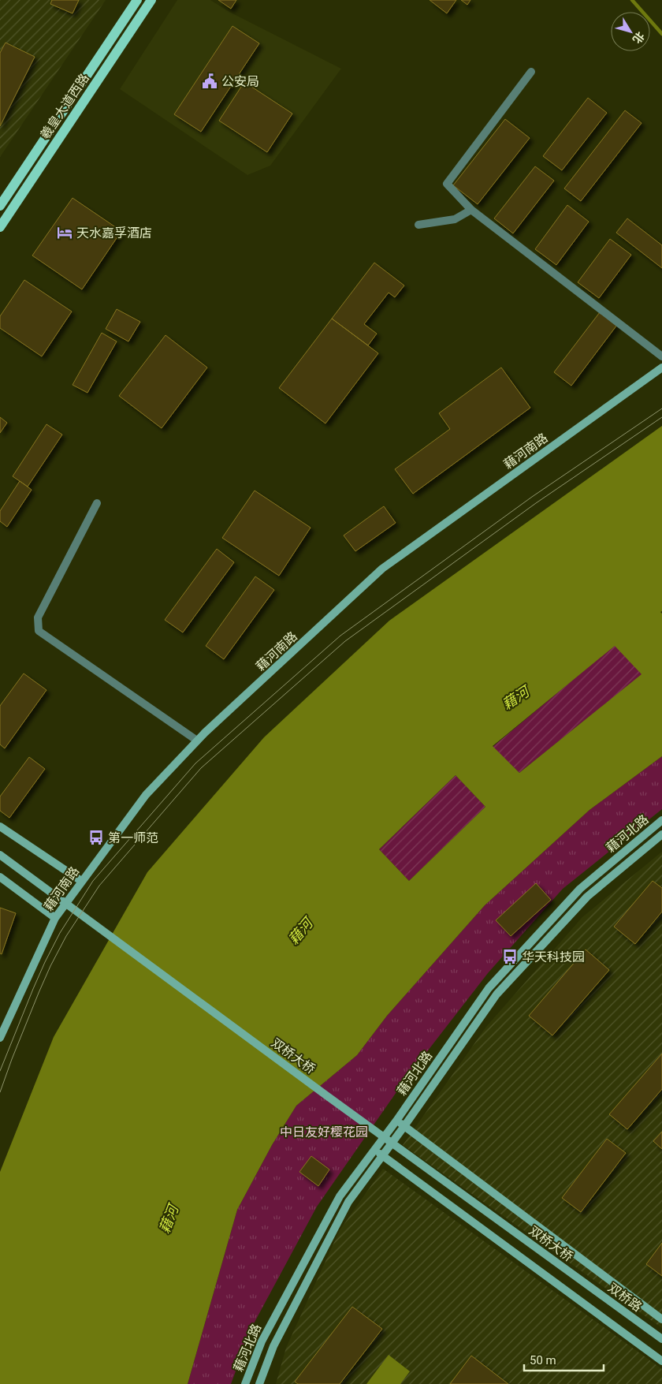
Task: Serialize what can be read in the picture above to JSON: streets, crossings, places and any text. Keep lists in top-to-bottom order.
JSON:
{
  "streets": {
    "main road": [
      "羲皇大道西路",
      "藉河南路",
      "藉河北路",
      "双桥大桥",
      "双桥路"
    ]
  },
  "crossings": [
    ["双桥大桥", "双桥路"]
  ],
  "water": ["藉河"],
  "parks": ["中日友好樱花园"],
  "places": {
    "public building": ["公安局"],
    "hotel": ["天水嘉孚酒店"],
    "bus stop": ["第一师范", "华天科技园"]
  },
  "scale_bar": "50 m",
  "north": "bottom right"
}
